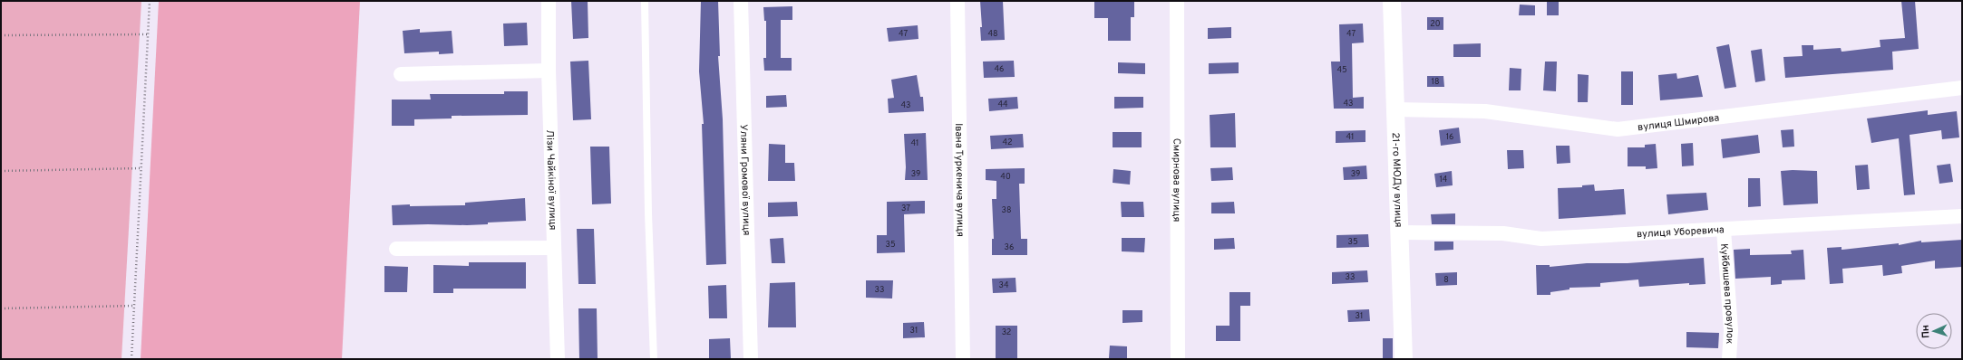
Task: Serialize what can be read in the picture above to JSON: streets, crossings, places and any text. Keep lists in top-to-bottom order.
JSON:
{
  "streets": {
    "street": [
      "вулиця Шмирова",
      "Лізи Чайкіної вулиця",
      "Уляни Громової вулиця",
      "Івана Туркенича вулиця",
      "Смирнова вулиця",
      "21-го МЮДу вулиця",
      "вулиця Уборевича",
      "Куйбишева провулок"
    ]
  },
  "crossings": [
    ["вулиця Шмирова", "21-го МЮДу вулиця"],
    ["21-го МЮДу вулиця", "вулиця Уборевича"],
    ["вулиця Уборевича", "Куйбишева провулок"]
  ],
  "house_numbers": [
    "20",
    "47",
    "48",
    "47",
    "46",
    "45",
    "18",
    "43",
    "44",
    "43",
    "41",
    "16",
    "42",
    "41",
    "39",
    "39",
    "40",
    "14",
    "37",
    "38",
    "35",
    "35",
    "36",
    "33",
    "8",
    "34",
    "33",
    "31",
    "31",
    "32"
  ],
  "north": "left"
}
